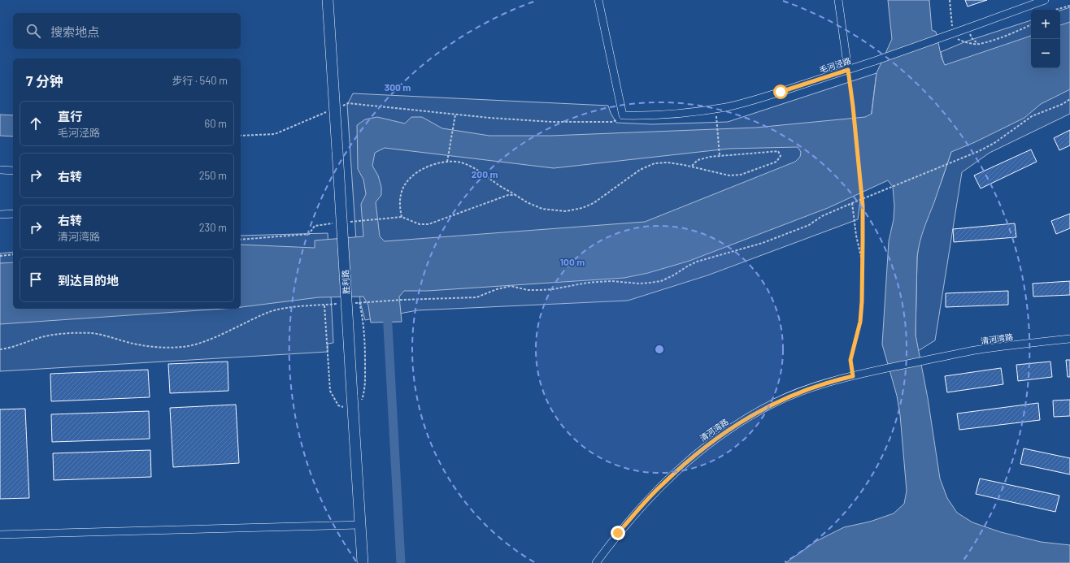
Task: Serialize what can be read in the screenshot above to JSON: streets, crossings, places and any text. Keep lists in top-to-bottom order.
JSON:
{
  "streets": {
    "main road": ["胜利路"],
    "street": ["毛河泾路", "清河湾路"]
  },
  "page": {
    "map_buttons": ["+", "−"],
    "search": "搜索地点",
    "heading": ["7 分钟", "步行 · 540 m"],
    "list": [
      ["直行", "毛河泾路", "60 m"],
      ["右转", "250 m"],
      ["右转", "清河湾路", "230 m"],
      "到达目的地"
    ]
  },
  "rings": ["300 m", "200 m", "100 m"]
}
